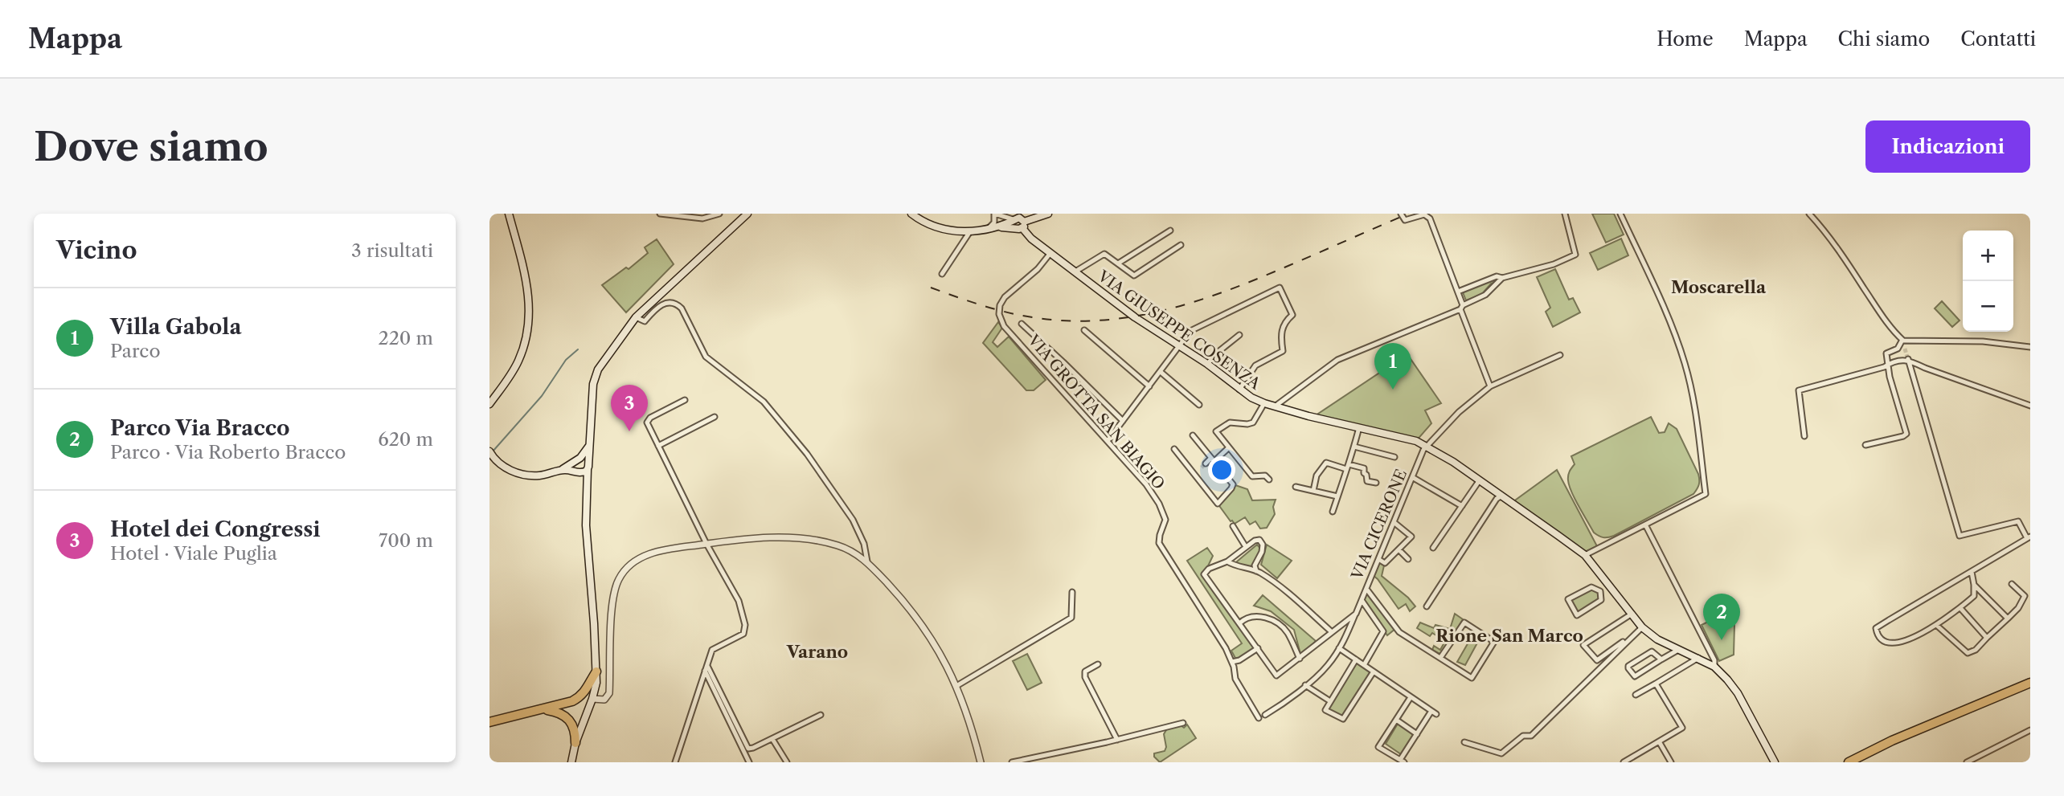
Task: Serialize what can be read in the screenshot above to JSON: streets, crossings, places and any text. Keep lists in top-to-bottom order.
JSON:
{
  "streets": {
    "main road": ["VIA GIUSEPPE COSENZA"],
    "street": ["VIA GROTTA SAN BIAGIO", "VIA CICERONE"]
  },
  "crossings": [
    ["VIA GIUSEPPE COSENZA", "VIA GROTTA SAN BIAGIO"],
    ["VIA GIUSEPPE COSENZA", "VIA CICERONE"]
  ],
  "districts": ["Moscarella", "Rione San Marco", "Varano"],
  "page": {
    "header": "Mappa",
    "nav": [
      "Home",
      "Mappa",
      "Chi siamo",
      "Contatti"
    ],
    "buttons": "Indicazioni",
    "title": "Dove siamo",
    "heading": ["Vicino", "3 risultati"],
    "map_buttons": ["+", "−"],
    "list": [
      {
        "mark": "1",
        "name": "Villa Gabola",
        "note": "Parco",
        "value": "220 m"
      },
      {
        "mark": "2",
        "name": "Parco Via Bracco",
        "note": "Parco · Via Roberto Bracco",
        "value": "620 m"
      },
      {
        "mark": "3",
        "name": "Hotel dei Congressi",
        "note": "Hotel · Viale Puglia",
        "value": "700 m"
      }
    ],
    "pins": ["1", "3", "2"]
  }
}
